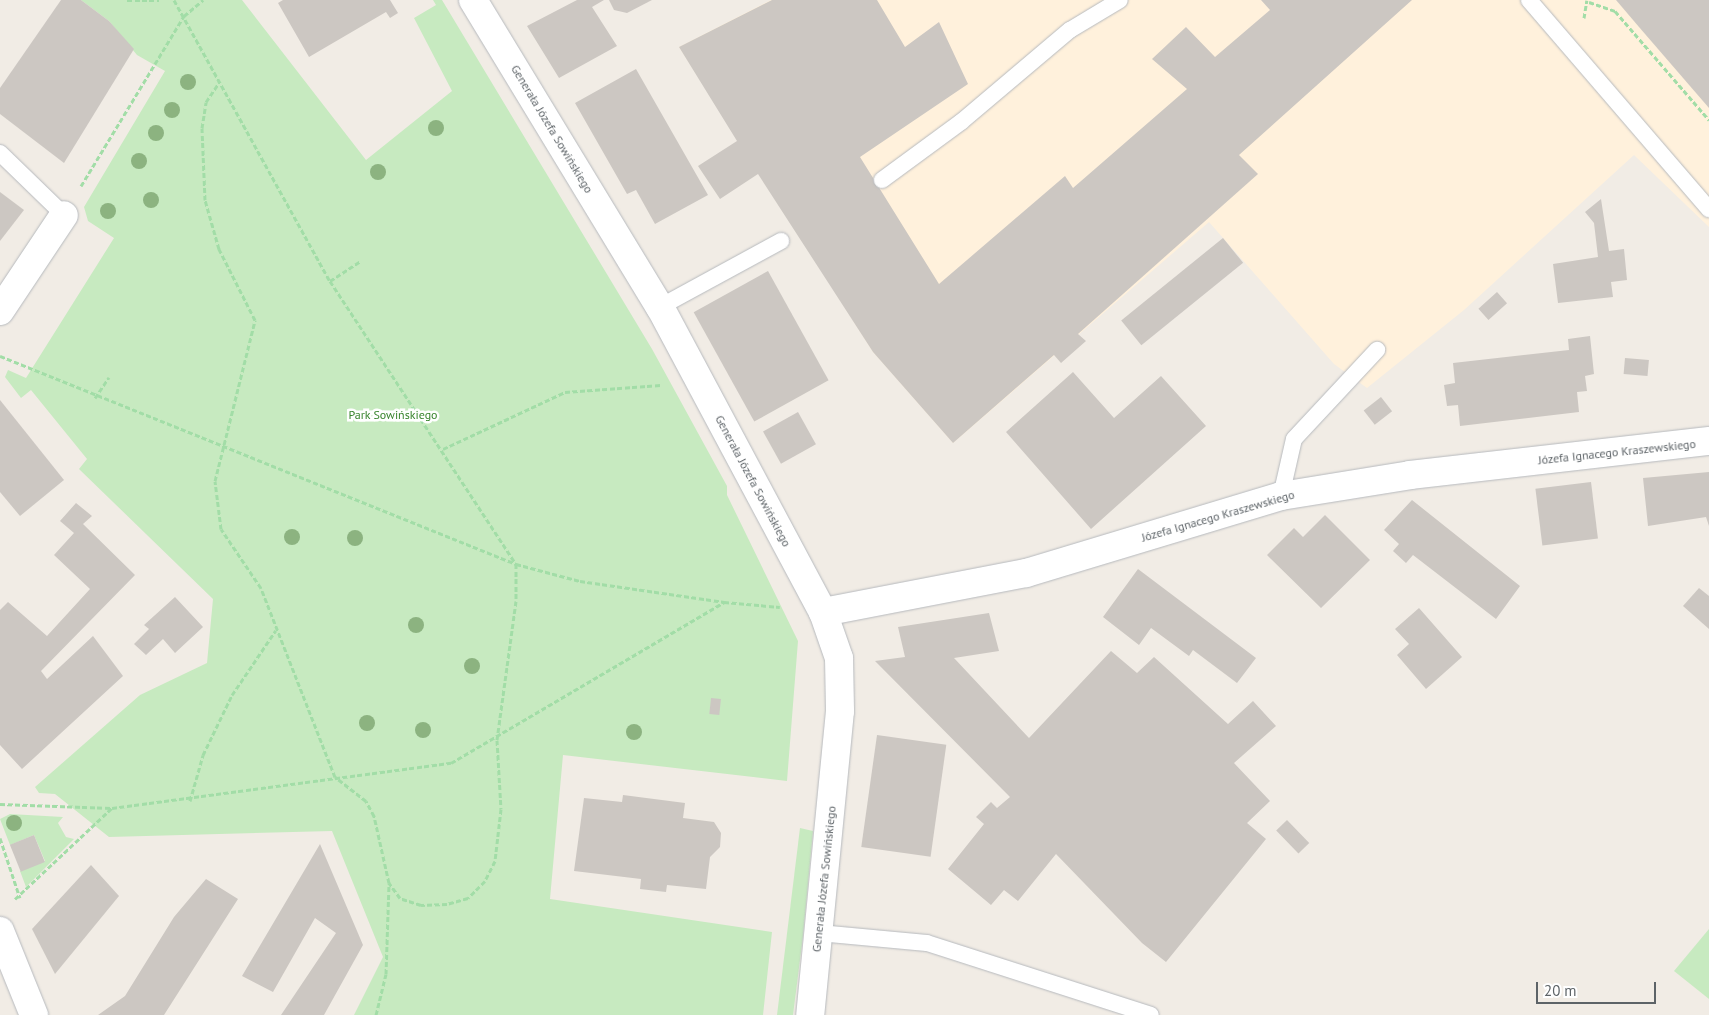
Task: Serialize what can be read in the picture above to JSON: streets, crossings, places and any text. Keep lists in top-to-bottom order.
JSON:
{
  "streets": {
    "street": ["Generała Józefa Sowińskiego", "Józefa Ignacego Kraszewskiego"]
  },
  "crossings": [
    ["Generała Józefa Sowińskiego", "Józefa Ignacego Kraszewskiego"]
  ],
  "parks": ["Park Sowińskiego"],
  "scale_bar": "20 m"
}
